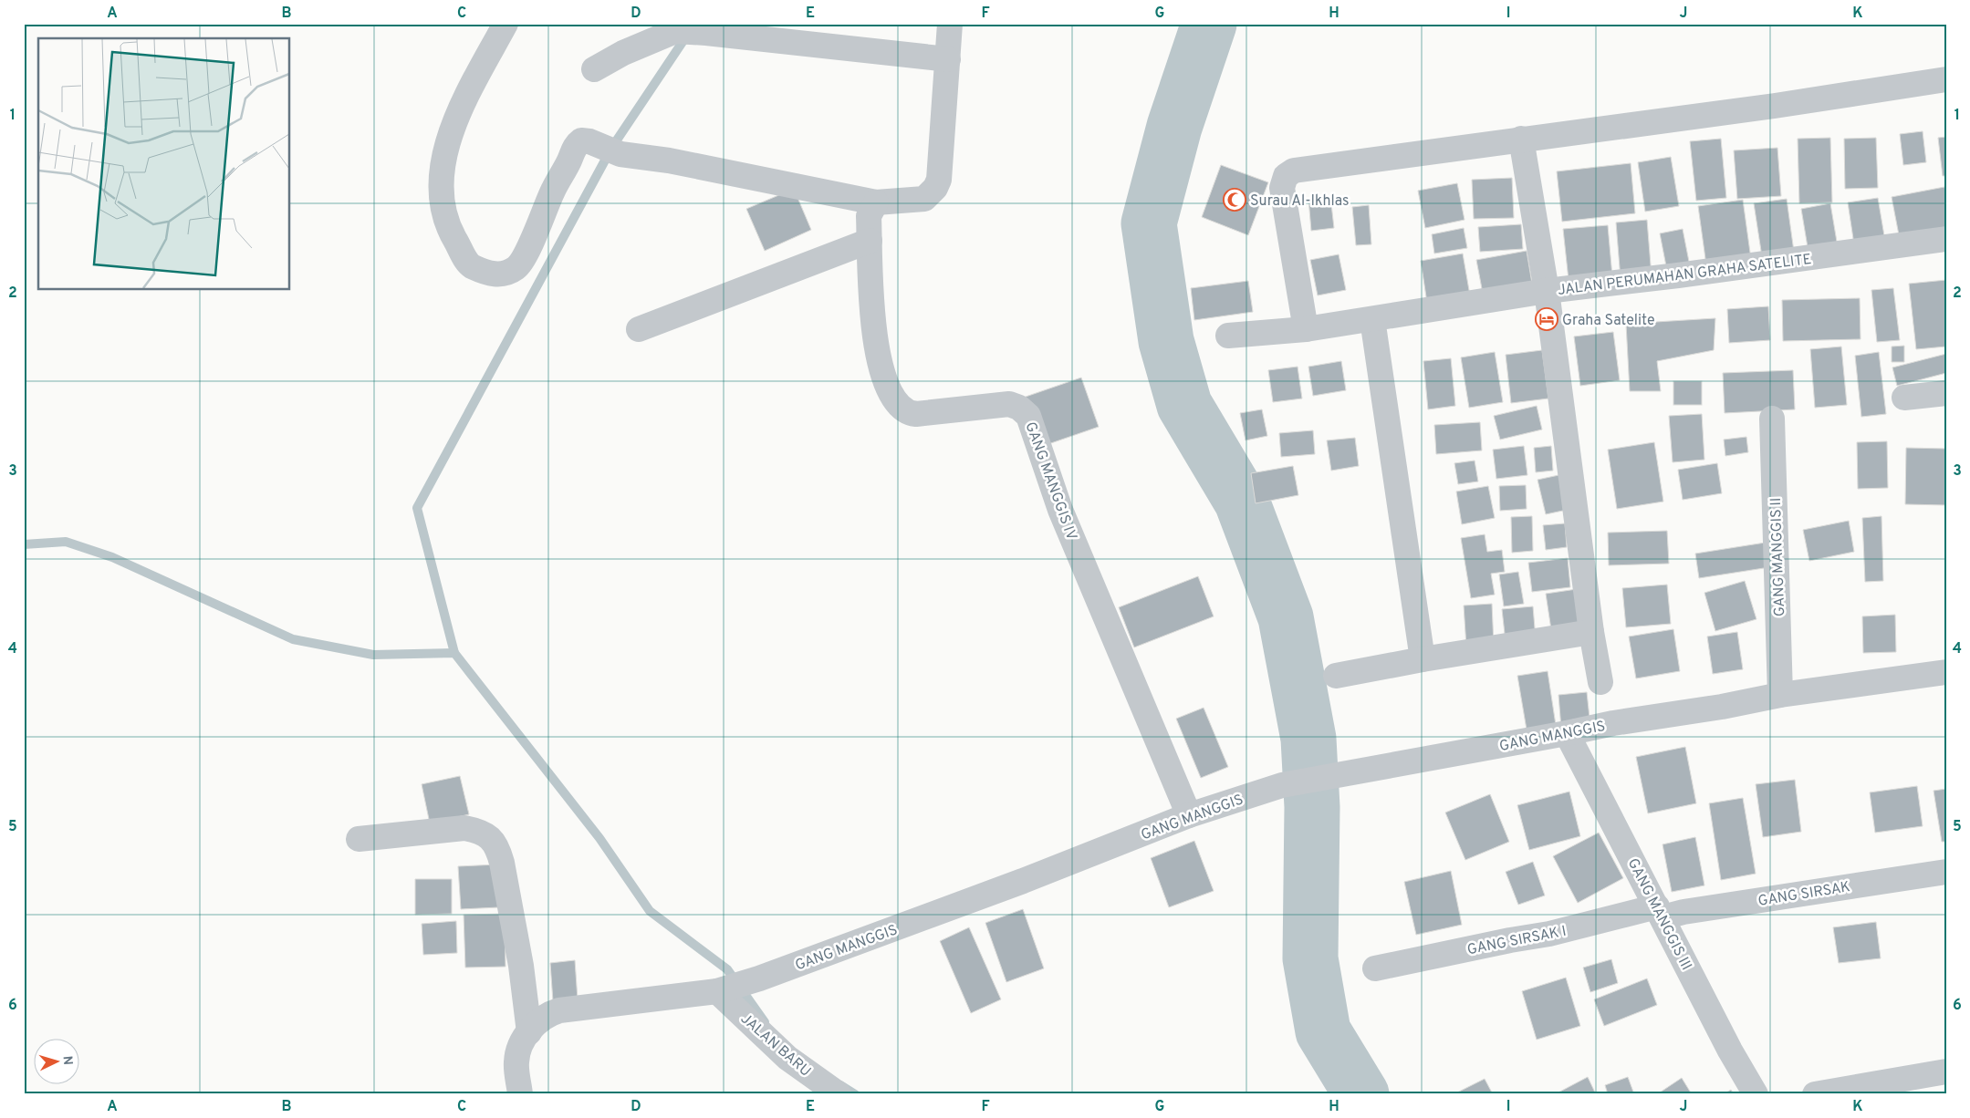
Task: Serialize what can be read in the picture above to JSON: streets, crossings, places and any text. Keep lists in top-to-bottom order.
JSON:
{
  "streets": {
    "street": [
      "JALAN PERUMAHAN GRAHA SATELITE",
      "GANG MANGGIS IV",
      "GANG MANGGIS II",
      "GANG MANGGIS",
      "GANG SIRSAK",
      "GANG MANGGIS III",
      "GANG SIRSAK I",
      "JALAN BARU"
    ]
  },
  "crossings": [
    ["GANG MANGGIS IV", "GANG MANGGIS"],
    ["GANG MANGGIS II", "GANG MANGGIS"],
    ["GANG MANGGIS", "GANG MANGGIS III"],
    ["GANG MANGGIS", "JALAN BARU"],
    ["GANG SIRSAK", "GANG MANGGIS III"],
    ["GANG SIRSAK", "GANG SIRSAK I"],
    ["GANG MANGGIS III", "GANG SIRSAK I"]
  ],
  "places": {
    "mosque": ["Surau Al-Ikhlas"],
    "hotel": ["Graha Satelite"]
  },
  "north": "right",
  "grid": {
    "columns": [
      "A",
      "B",
      "C",
      "D",
      "E",
      "F",
      "G",
      "H",
      "I",
      "J",
      "K"
    ],
    "rows": [
      "1",
      "2",
      "3",
      "4",
      "5",
      "6"
    ]
  }
}
